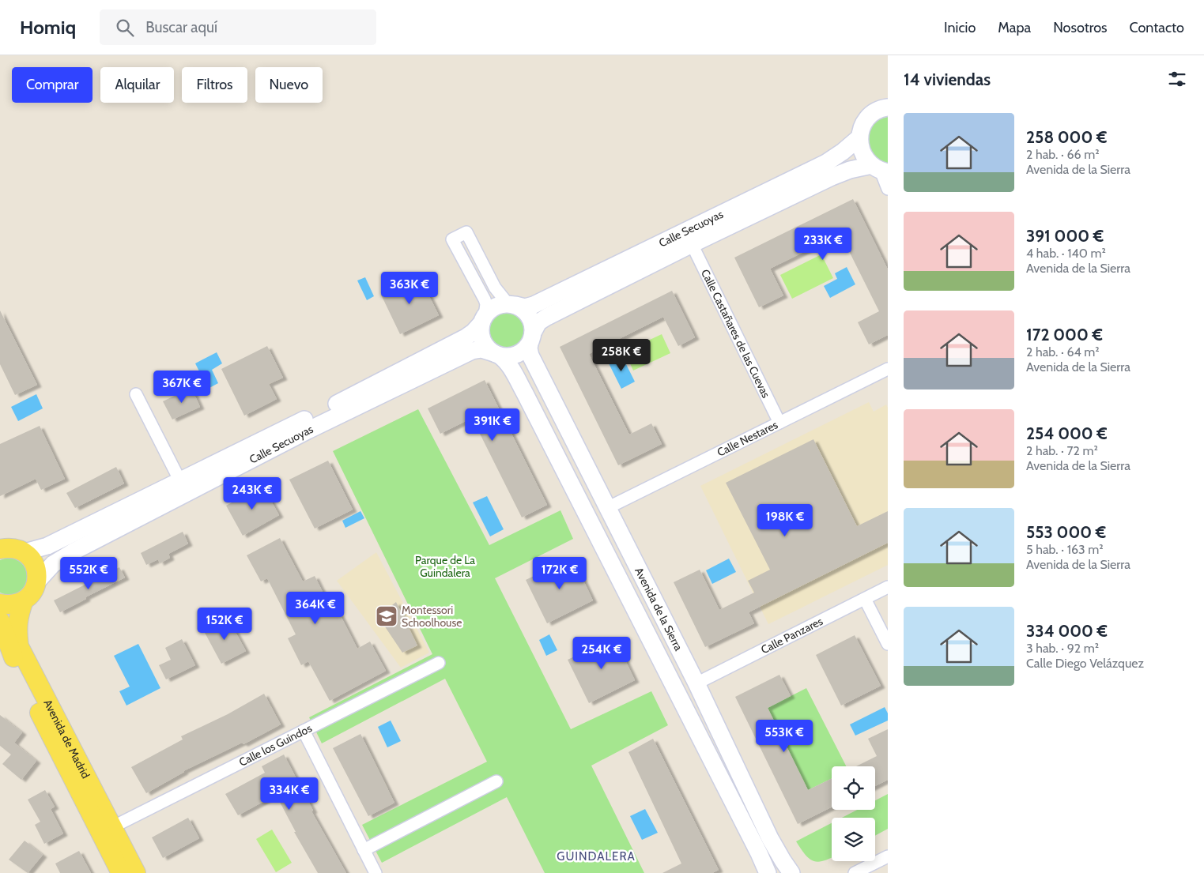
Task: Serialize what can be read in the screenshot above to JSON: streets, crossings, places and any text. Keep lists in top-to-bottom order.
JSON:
{
  "streets": {
    "main road": ["Calle Secuoyas", "Avenida de la Sierra", "Avenida de Madrid"],
    "street": [
      "Calle Castañares de las Cuevas",
      "Calle Nestares",
      "Calle Panzares",
      "Calle los Guindos"
    ]
  },
  "crossings": [
    ["Calle Secuoyas", "Calle Castañares de las Cuevas"],
    ["Calle Secuoyas", "Avenida de la Sierra"],
    ["Calle Castañares de las Cuevas", "Calle Nestares"],
    ["Calle Nestares", "Avenida de la Sierra"],
    ["Avenida de la Sierra", "Calle Panzares"],
    ["Avenida de Madrid", "Calle los Guindos"]
  ],
  "districts": ["GUINDALERA"],
  "parks": ["Parque de La Guindalera"],
  "places": {
    "school or university": ["Montessori Schoolhouse"]
  },
  "page": {
    "header": "Homiq",
    "search": "Buscar aquí",
    "nav": [
      "Inicio",
      "Mapa",
      "Nosotros",
      "Contacto"
    ],
    "heading": "14 viviendas",
    "chip": [
      "Comprar",
      "Alquilar",
      "Filtros",
      "Nuevo"
    ],
    "list": [
      {
        "name": "258 000 €",
        "note": "2 hab. · 66 m² · Avenida de la Sierra"
      },
      {
        "name": "391 000 €",
        "note": "4 hab. · 140 m² · Avenida de la Sierra"
      },
      {
        "name": "172 000 €",
        "note": "2 hab. · 64 m² · Avenida de la Sierra"
      },
      {
        "name": "254 000 €",
        "note": "2 hab. · 72 m² · Avenida de la Sierra"
      },
      {
        "name": "553 000 €",
        "note": "5 hab. · 163 m² · Avenida de la Sierra"
      },
      {
        "name": "334 000 €",
        "note": "3 hab. · 92 m² · Calle Diego Velázquez"
      }
    ],
    "price": [
      "233K €",
      "363K €",
      "258K €",
      "367K €",
      "391K €",
      "243K €",
      "198K €",
      "552K €",
      "172K €",
      "364K €",
      "152K €",
      "254K €",
      "553K €",
      "334K €"
    ]
  }
}
